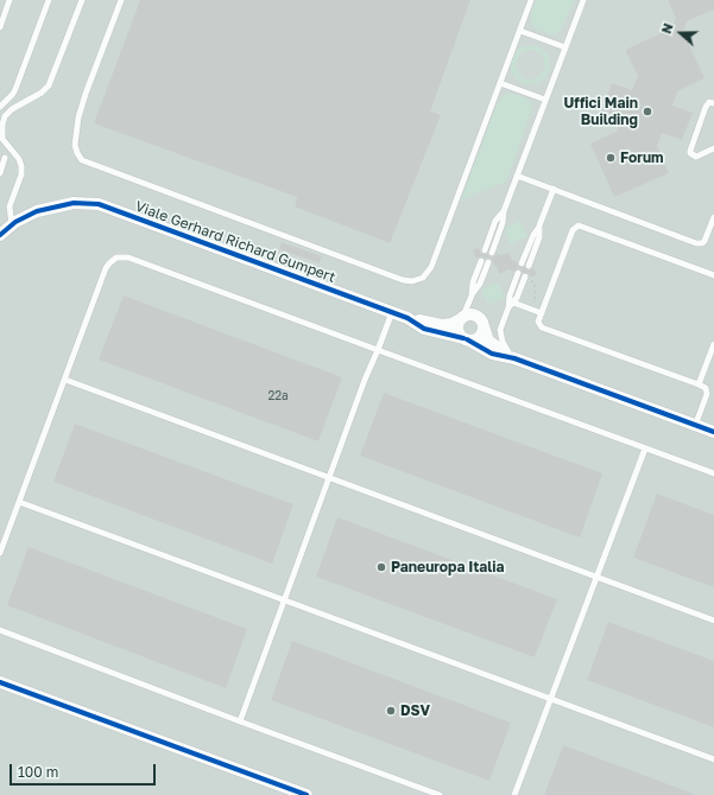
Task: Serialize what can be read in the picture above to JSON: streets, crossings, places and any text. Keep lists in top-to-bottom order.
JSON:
{
  "streets": {
    "street": ["Viale Gerhard Richard Gumpert"]
  },
  "places": [
    "Uffici Main Building",
    "Forum",
    "Paneuropa Italia",
    "DSV"
  ],
  "house_numbers": ["22a"],
  "scale_bar": "100 m",
  "north": "left"
}
